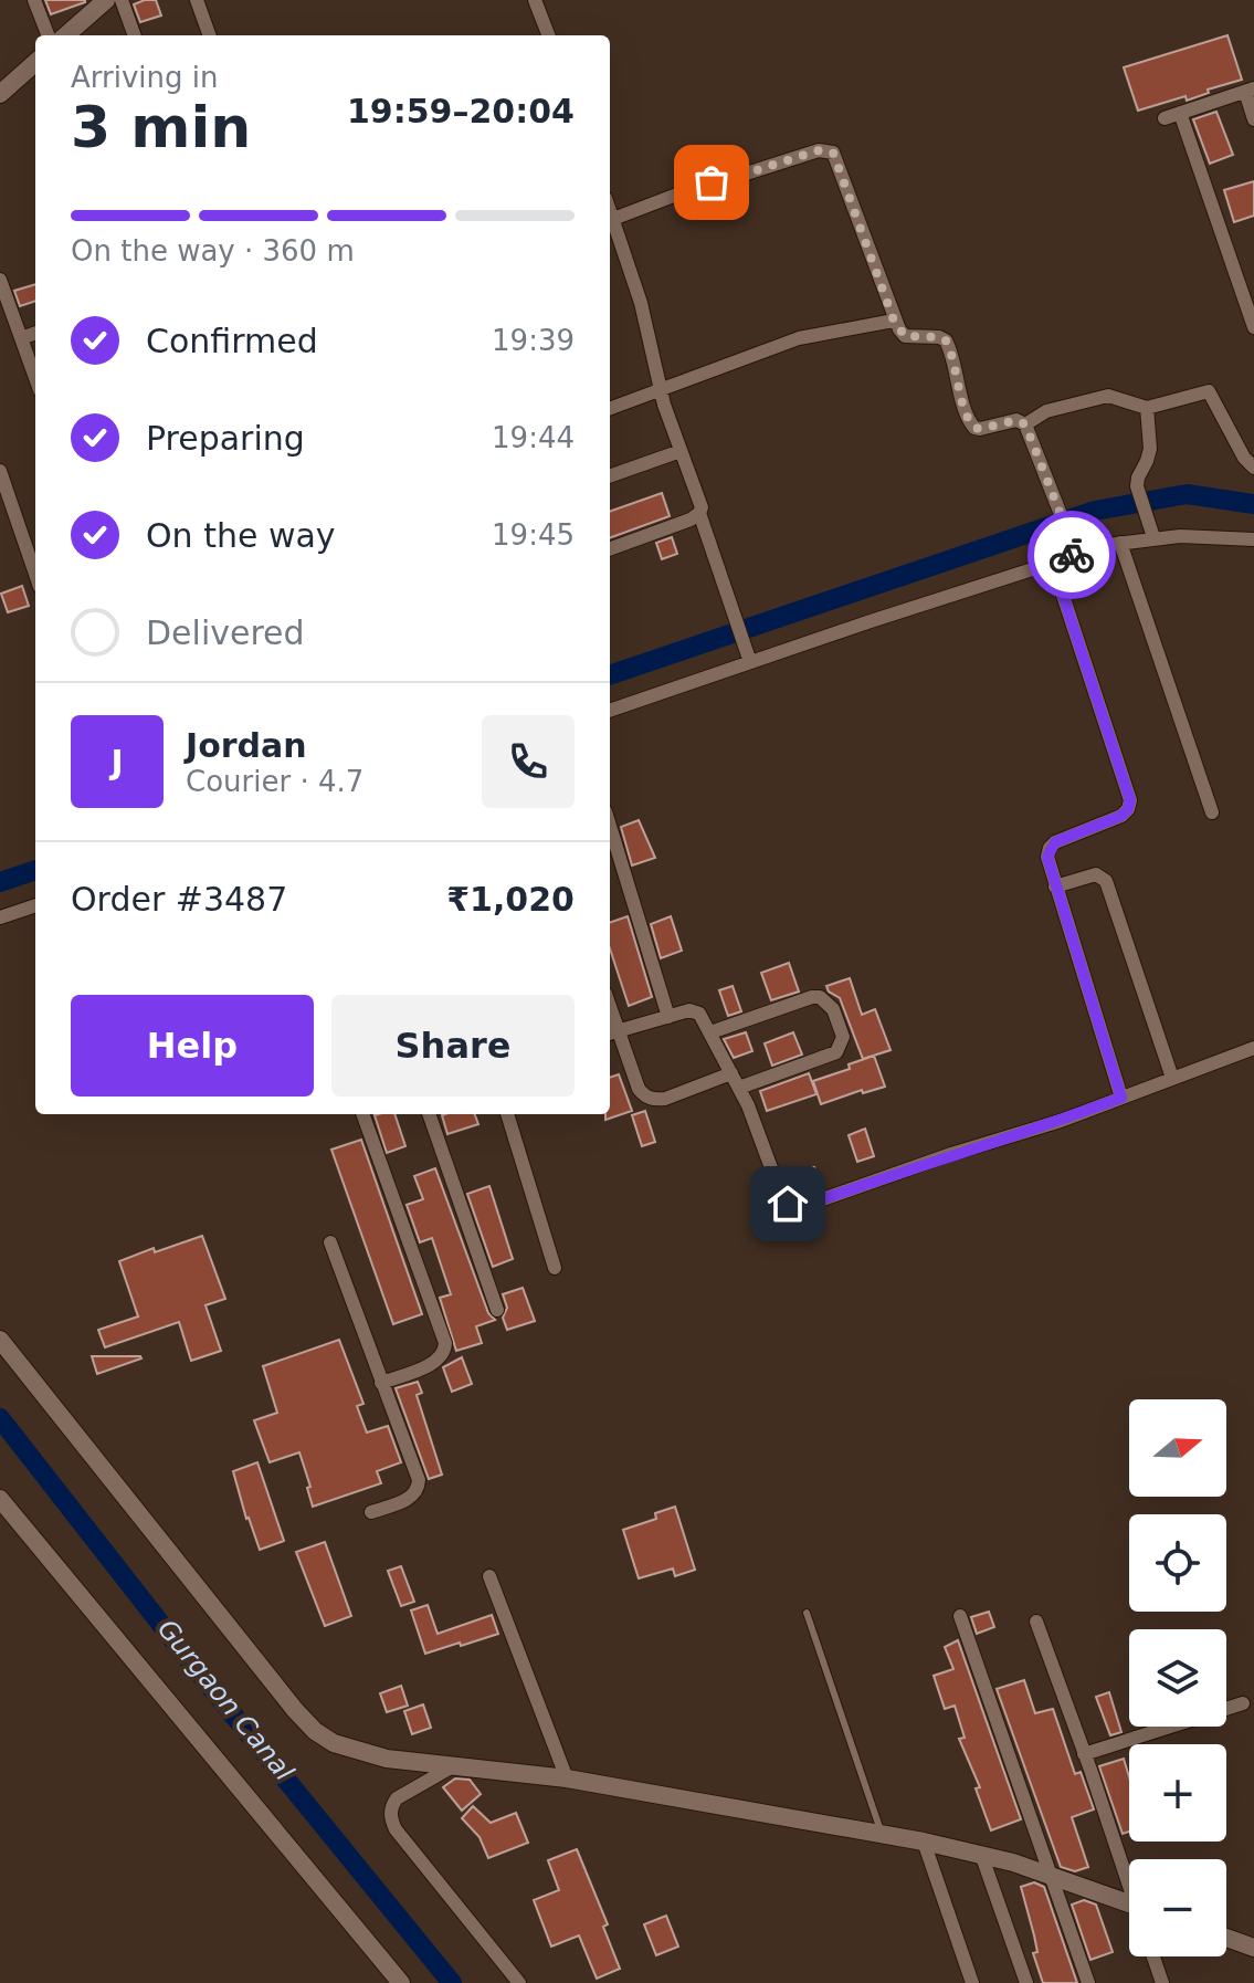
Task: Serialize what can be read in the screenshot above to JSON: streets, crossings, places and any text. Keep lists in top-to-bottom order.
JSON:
{
  "water": ["Gurgaon Canal"],
  "north": "right",
  "page": {
    "heading": ["3 min", "Arriving in", "19:59–20:04"],
    "panel": [
      "Jordan",
      "Courier · 4.7",
      "Order #3487",
      "₹1,020"
    ],
    "bar": "On the way · 360 m",
    "list": [
      ["Confirmed", "19:39"],
      ["Preparing", "19:44"],
      ["On the way", "19:45"],
      "Delivered"
    ],
    "round": "J",
    "buttons": ["Help", "Share"],
    "map_buttons": ["+", "−"]
  }
}
